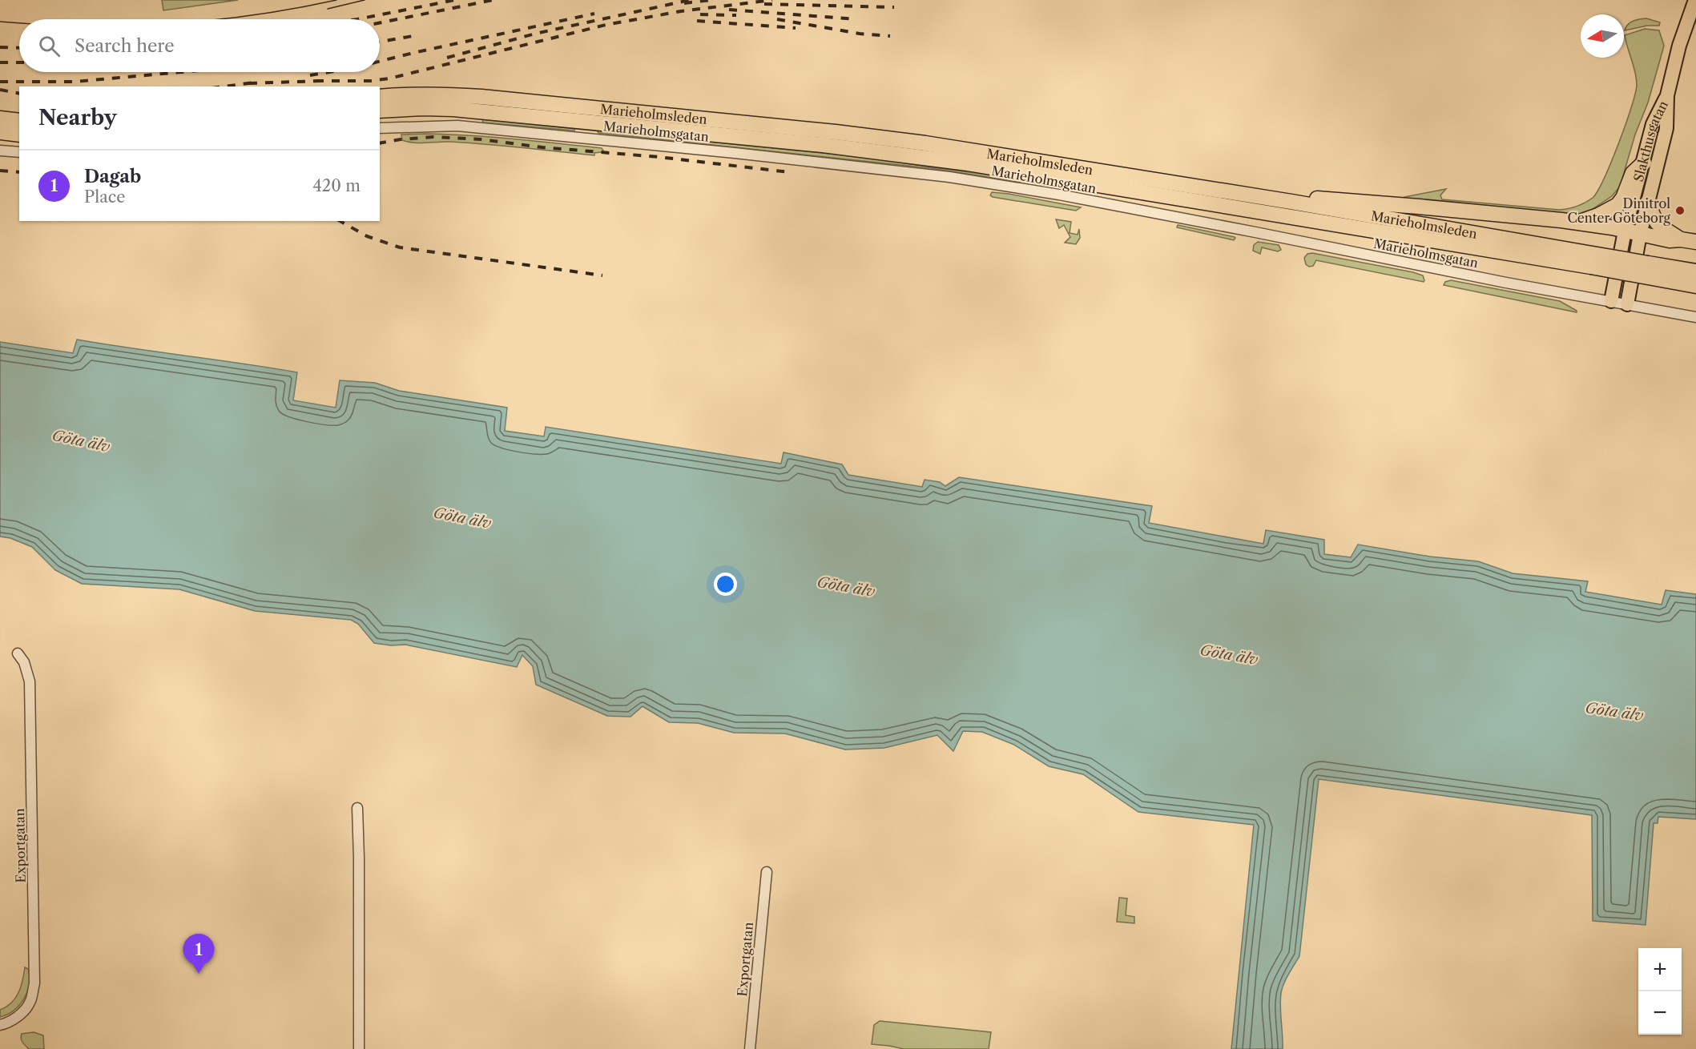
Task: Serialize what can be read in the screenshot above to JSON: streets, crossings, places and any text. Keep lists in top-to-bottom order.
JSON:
{
  "streets": {
    "highway": ["Marieholmsleden"],
    "main road": ["Slakthusgatan"],
    "street": ["Marieholmsgatan", "Exportgatan"]
  },
  "crossings": [
    ["Marieholmsgatan", "Slakthusgatan"]
  ],
  "water": ["Göta älv"],
  "places": ["Dinitrol Center Göteborg"],
  "north": "left",
  "page": {
    "search": "Search here",
    "heading": "Nearby",
    "list": [
      {
        "mark": "1",
        "name": "Dagab",
        "note": "Place",
        "value": "420 m"
      }
    ],
    "pins": "1",
    "map_buttons": ["+", "−"]
  }
}
